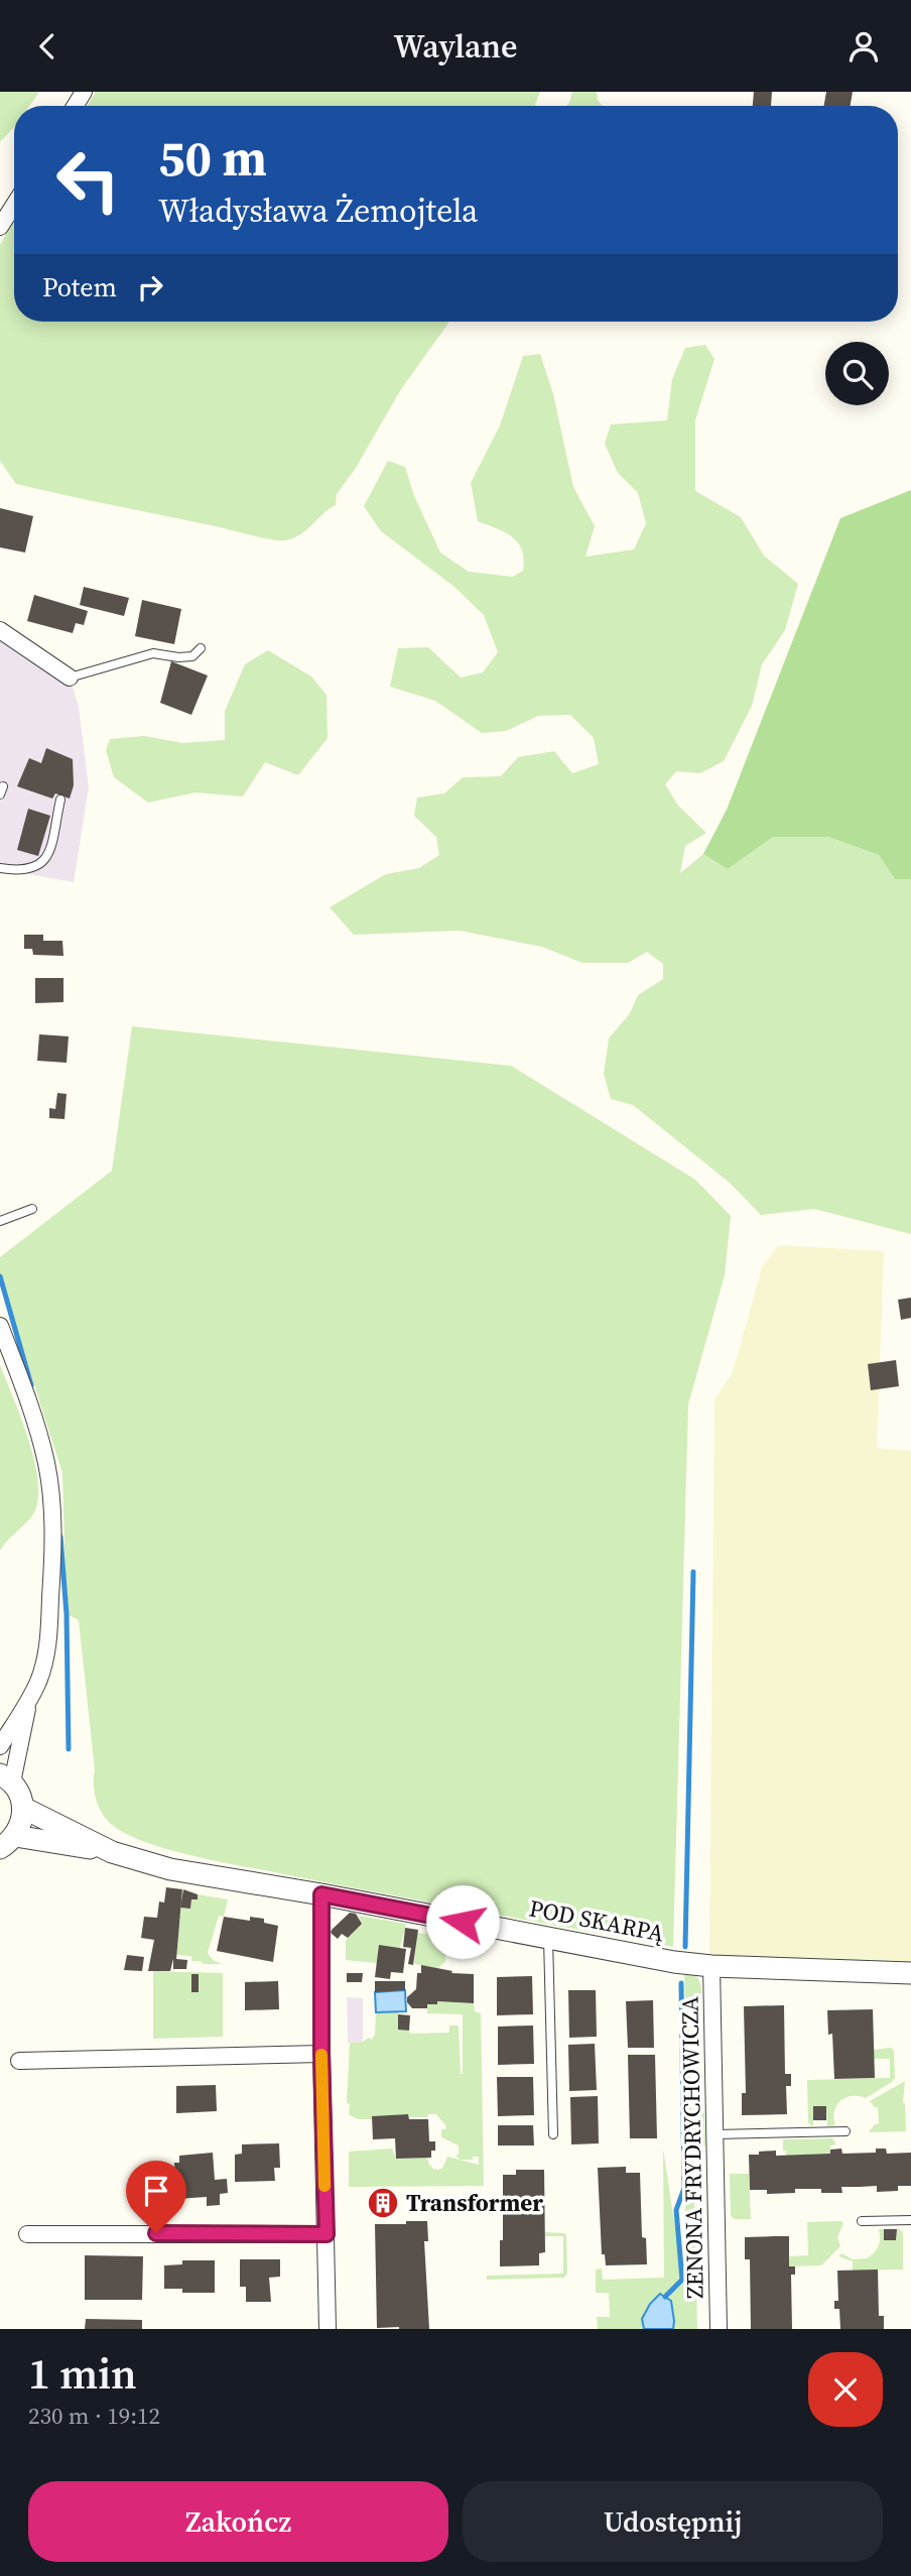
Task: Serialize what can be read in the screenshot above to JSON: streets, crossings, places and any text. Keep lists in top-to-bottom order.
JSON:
{
  "streets": {
    "street": ["POD SKARPĄ", "ZENONA FRYDRYCHOWICZA"]
  },
  "crossings": [
    ["POD SKARPĄ", "ZENONA FRYDRYCHOWICZA"]
  ],
  "places": {
    "building": ["Transformer"]
  },
  "page": {
    "header": "Waylane",
    "turn": ["50 m", "Władysława Żemojtela"],
    "then": "Potem",
    "heading": ["1 min", "230 m · 19:12"],
    "buttons": ["Zakończ", "Udostępnij"]
  }
}
